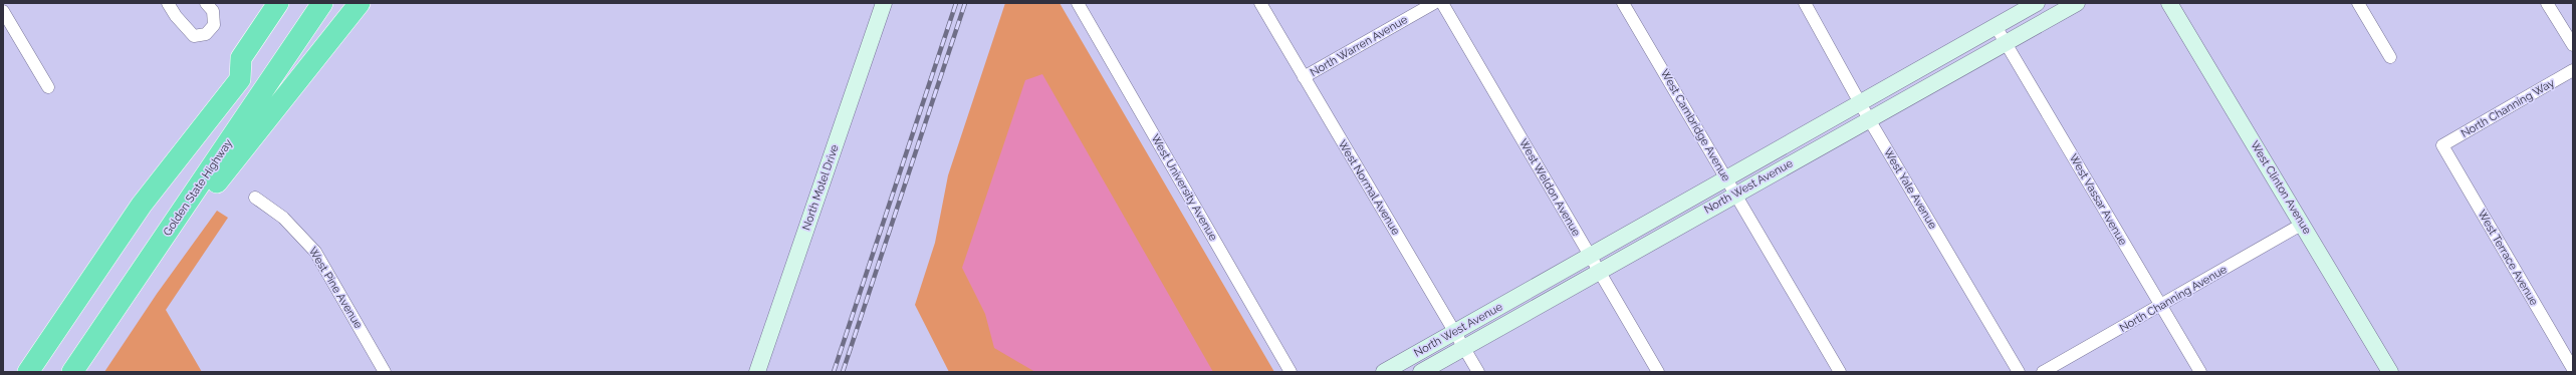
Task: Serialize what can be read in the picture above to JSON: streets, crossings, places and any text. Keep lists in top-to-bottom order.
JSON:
{
  "streets": {
    "highway": ["Golden State Highway"],
    "main road": ["North West Avenue", "North Motel Drive", "West Clinton Avenue"],
    "street": [
      "North Warren Avenue",
      "North Channing Way",
      "West Cambridge Avenue",
      "West University Avenue",
      "West Normal Avenue",
      "West Weldon Avenue",
      "West Yale Avenue",
      "West Vassar Avenue",
      "West Terrace Avenue",
      "West Pine Avenue",
      "North Channing Avenue"
    ]
  },
  "crossings": [
    ["North Warren Avenue", "West Normal Avenue"],
    ["North Channing Way", "West Terrace Avenue"],
    ["West Cambridge Avenue", "North West Avenue"],
    ["North West Avenue", "West Normal Avenue"],
    ["North West Avenue", "West Weldon Avenue"],
    ["North West Avenue", "West Yale Avenue"],
    ["North West Avenue", "West Vassar Avenue"],
    ["West Clinton Avenue", "North Channing Avenue"],
    ["West Vassar Avenue", "North Channing Avenue"]
  ]
}
